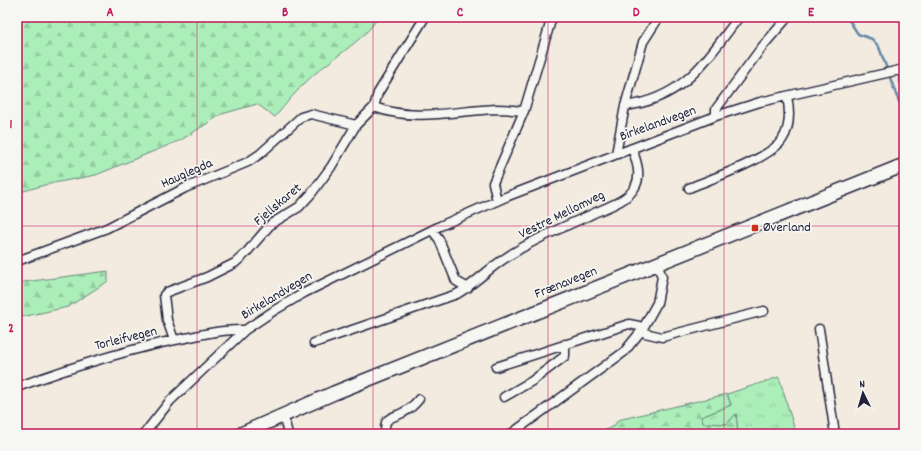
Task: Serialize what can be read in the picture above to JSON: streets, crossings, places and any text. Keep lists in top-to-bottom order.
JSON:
{
  "streets": {
    "main road": ["Frænavegen"],
    "street": [
      "Birkelandvegen",
      "Hauglegda",
      "Fjellskaret",
      "Vestre Mellomveg",
      "Torleifvegen"
    ]
  },
  "crossings": [
    ["Birkelandvegen", "Vestre Mellomveg"],
    ["Birkelandvegen", "Torleifvegen"],
    ["Hauglegda", "Fjellskaret"],
    ["Fjellskaret", "Torleifvegen"]
  ],
  "places": {
    "transit": ["Øverland"]
  },
  "north": "top",
  "grid": {
    "columns": [
      "A",
      "B",
      "C",
      "D",
      "E"
    ],
    "rows": ["1", "2"]
  }
}
